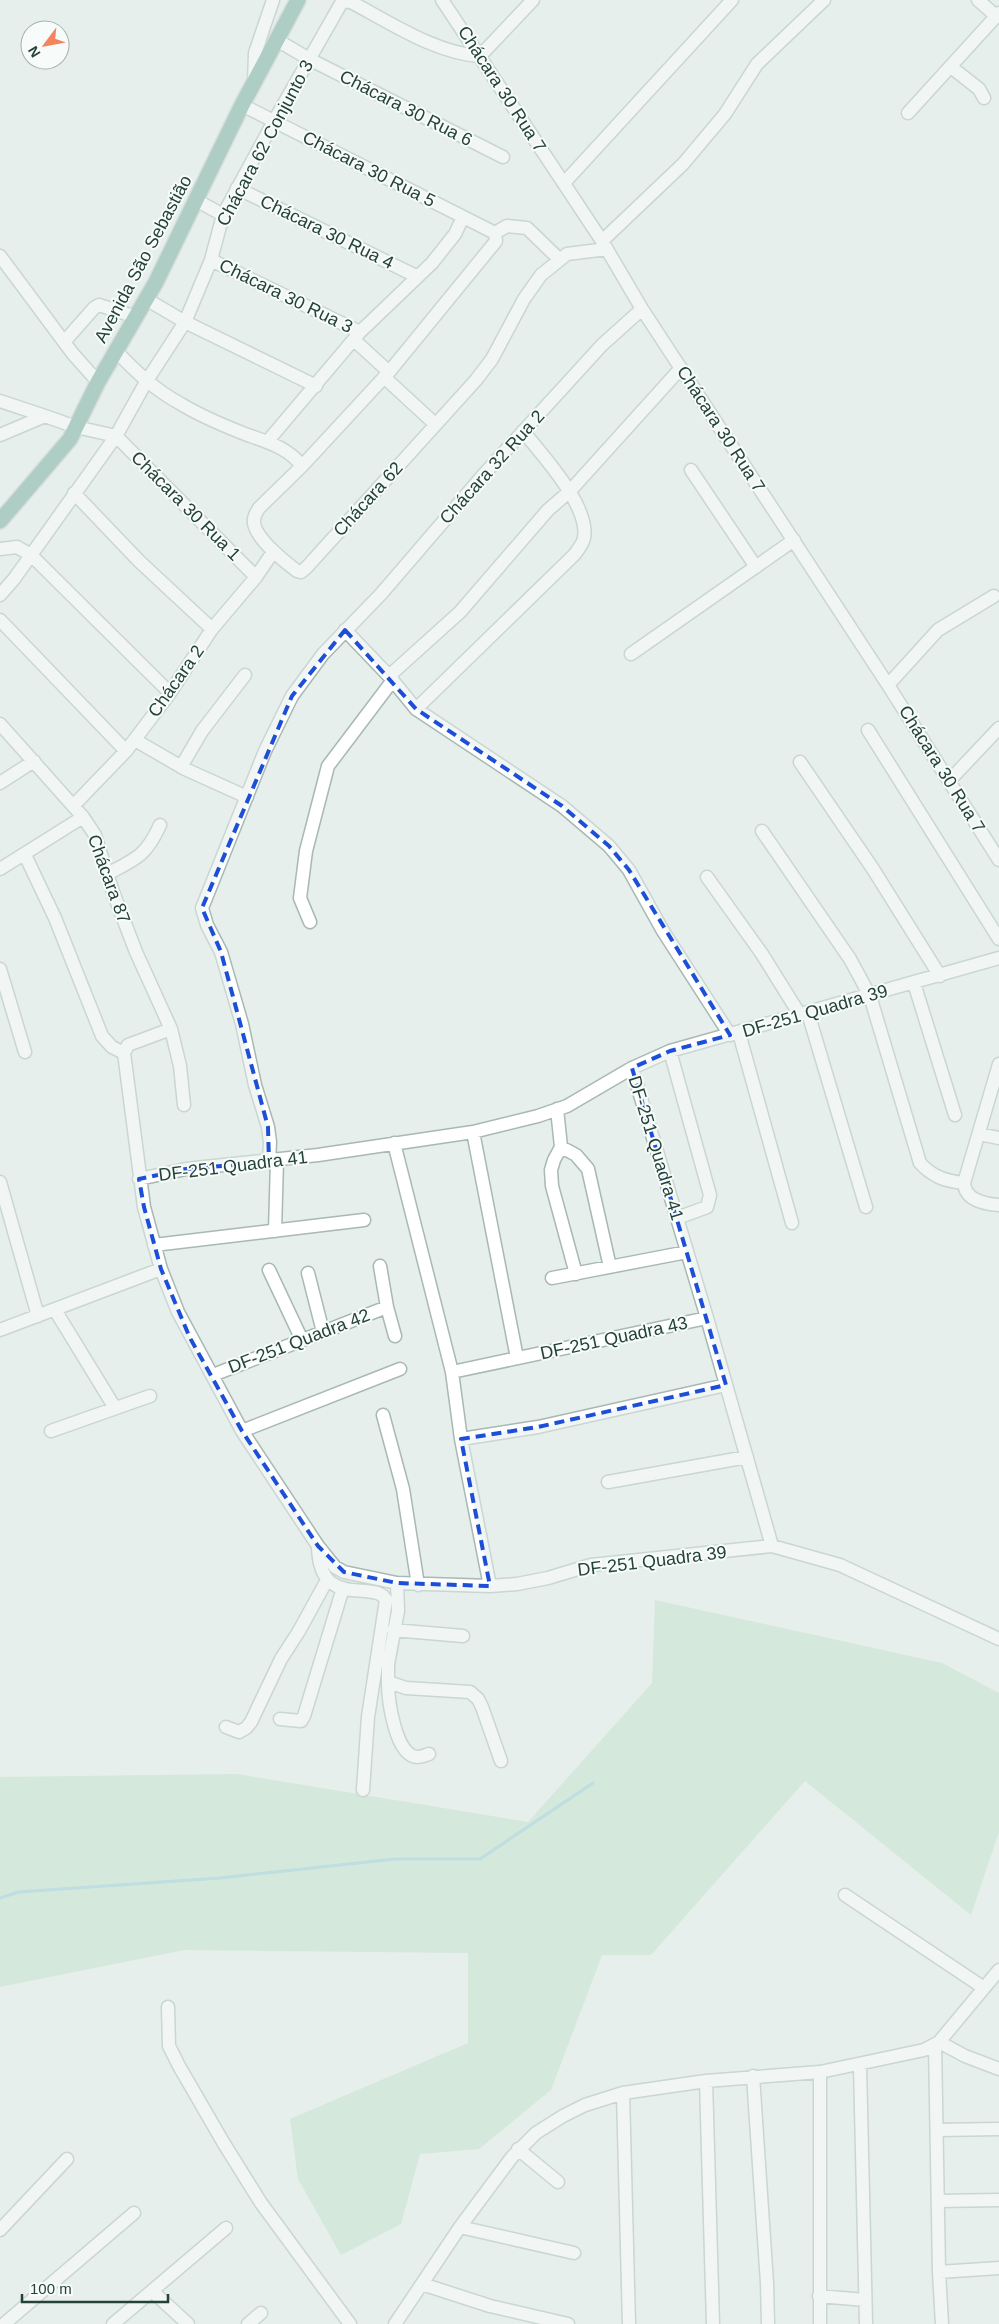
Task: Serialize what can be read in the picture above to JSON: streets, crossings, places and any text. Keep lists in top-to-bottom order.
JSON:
{
  "streets": {
    "main road": ["Avenida São Sebastião"],
    "street": [
      "Chácara 30 Rua 7",
      "Chácara 30 Rua 6",
      "Chácara 62 Conjunto 3",
      "Chácara 30 Rua 5",
      "Chácara 30 Rua 4",
      "Chácara 30 Rua 3",
      "Chácara 32 Rua 2",
      "Chácara 62",
      "Chácara 30 Rua 1",
      "Chácara 2",
      "Chácara 87",
      "DF-251 Quadra 39",
      "DF-251 Quadra 41",
      "DF-251 Quadra 43",
      "DF-251 Quadra 42"
    ]
  },
  "crossings": [
    ["Chácara 30 Rua 7", "Chácara 32 Rua 2"],
    ["Chácara 30 Rua 6", "Chácara 62 Conjunto 3"],
    ["Chácara 30 Rua 6", "Avenida São Sebastião"],
    ["Chácara 62 Conjunto 3", "Chácara 30 Rua 5"],
    ["Chácara 62 Conjunto 3", "Chácara 30 Rua 4"],
    ["Chácara 62 Conjunto 3", "Chácara 30 Rua 3"],
    ["Chácara 62 Conjunto 3", "Chácara 30 Rua 1"],
    ["Chácara 30 Rua 5", "Avenida São Sebastião"],
    ["Chácara 30 Rua 3", "Chácara 62"],
    ["Chácara 32 Rua 2", "DF-251 Quadra 41"],
    ["Chácara 62", "Chácara 2"],
    ["Chácara 30 Rua 1", "Chácara 2"],
    ["Chácara 2", "Chácara 87"],
    ["DF-251 Quadra 39", "DF-251 Quadra 41"],
    ["DF-251 Quadra 39", "DF-251 Quadra 43"],
    ["DF-251 Quadra 39", "DF-251 Quadra 42"],
    ["DF-251 Quadra 41", "DF-251 Quadra 43"],
    ["DF-251 Quadra 41", "DF-251 Quadra 42"]
  ],
  "scale_bar": "100 m",
  "north": "bottom left"
}
